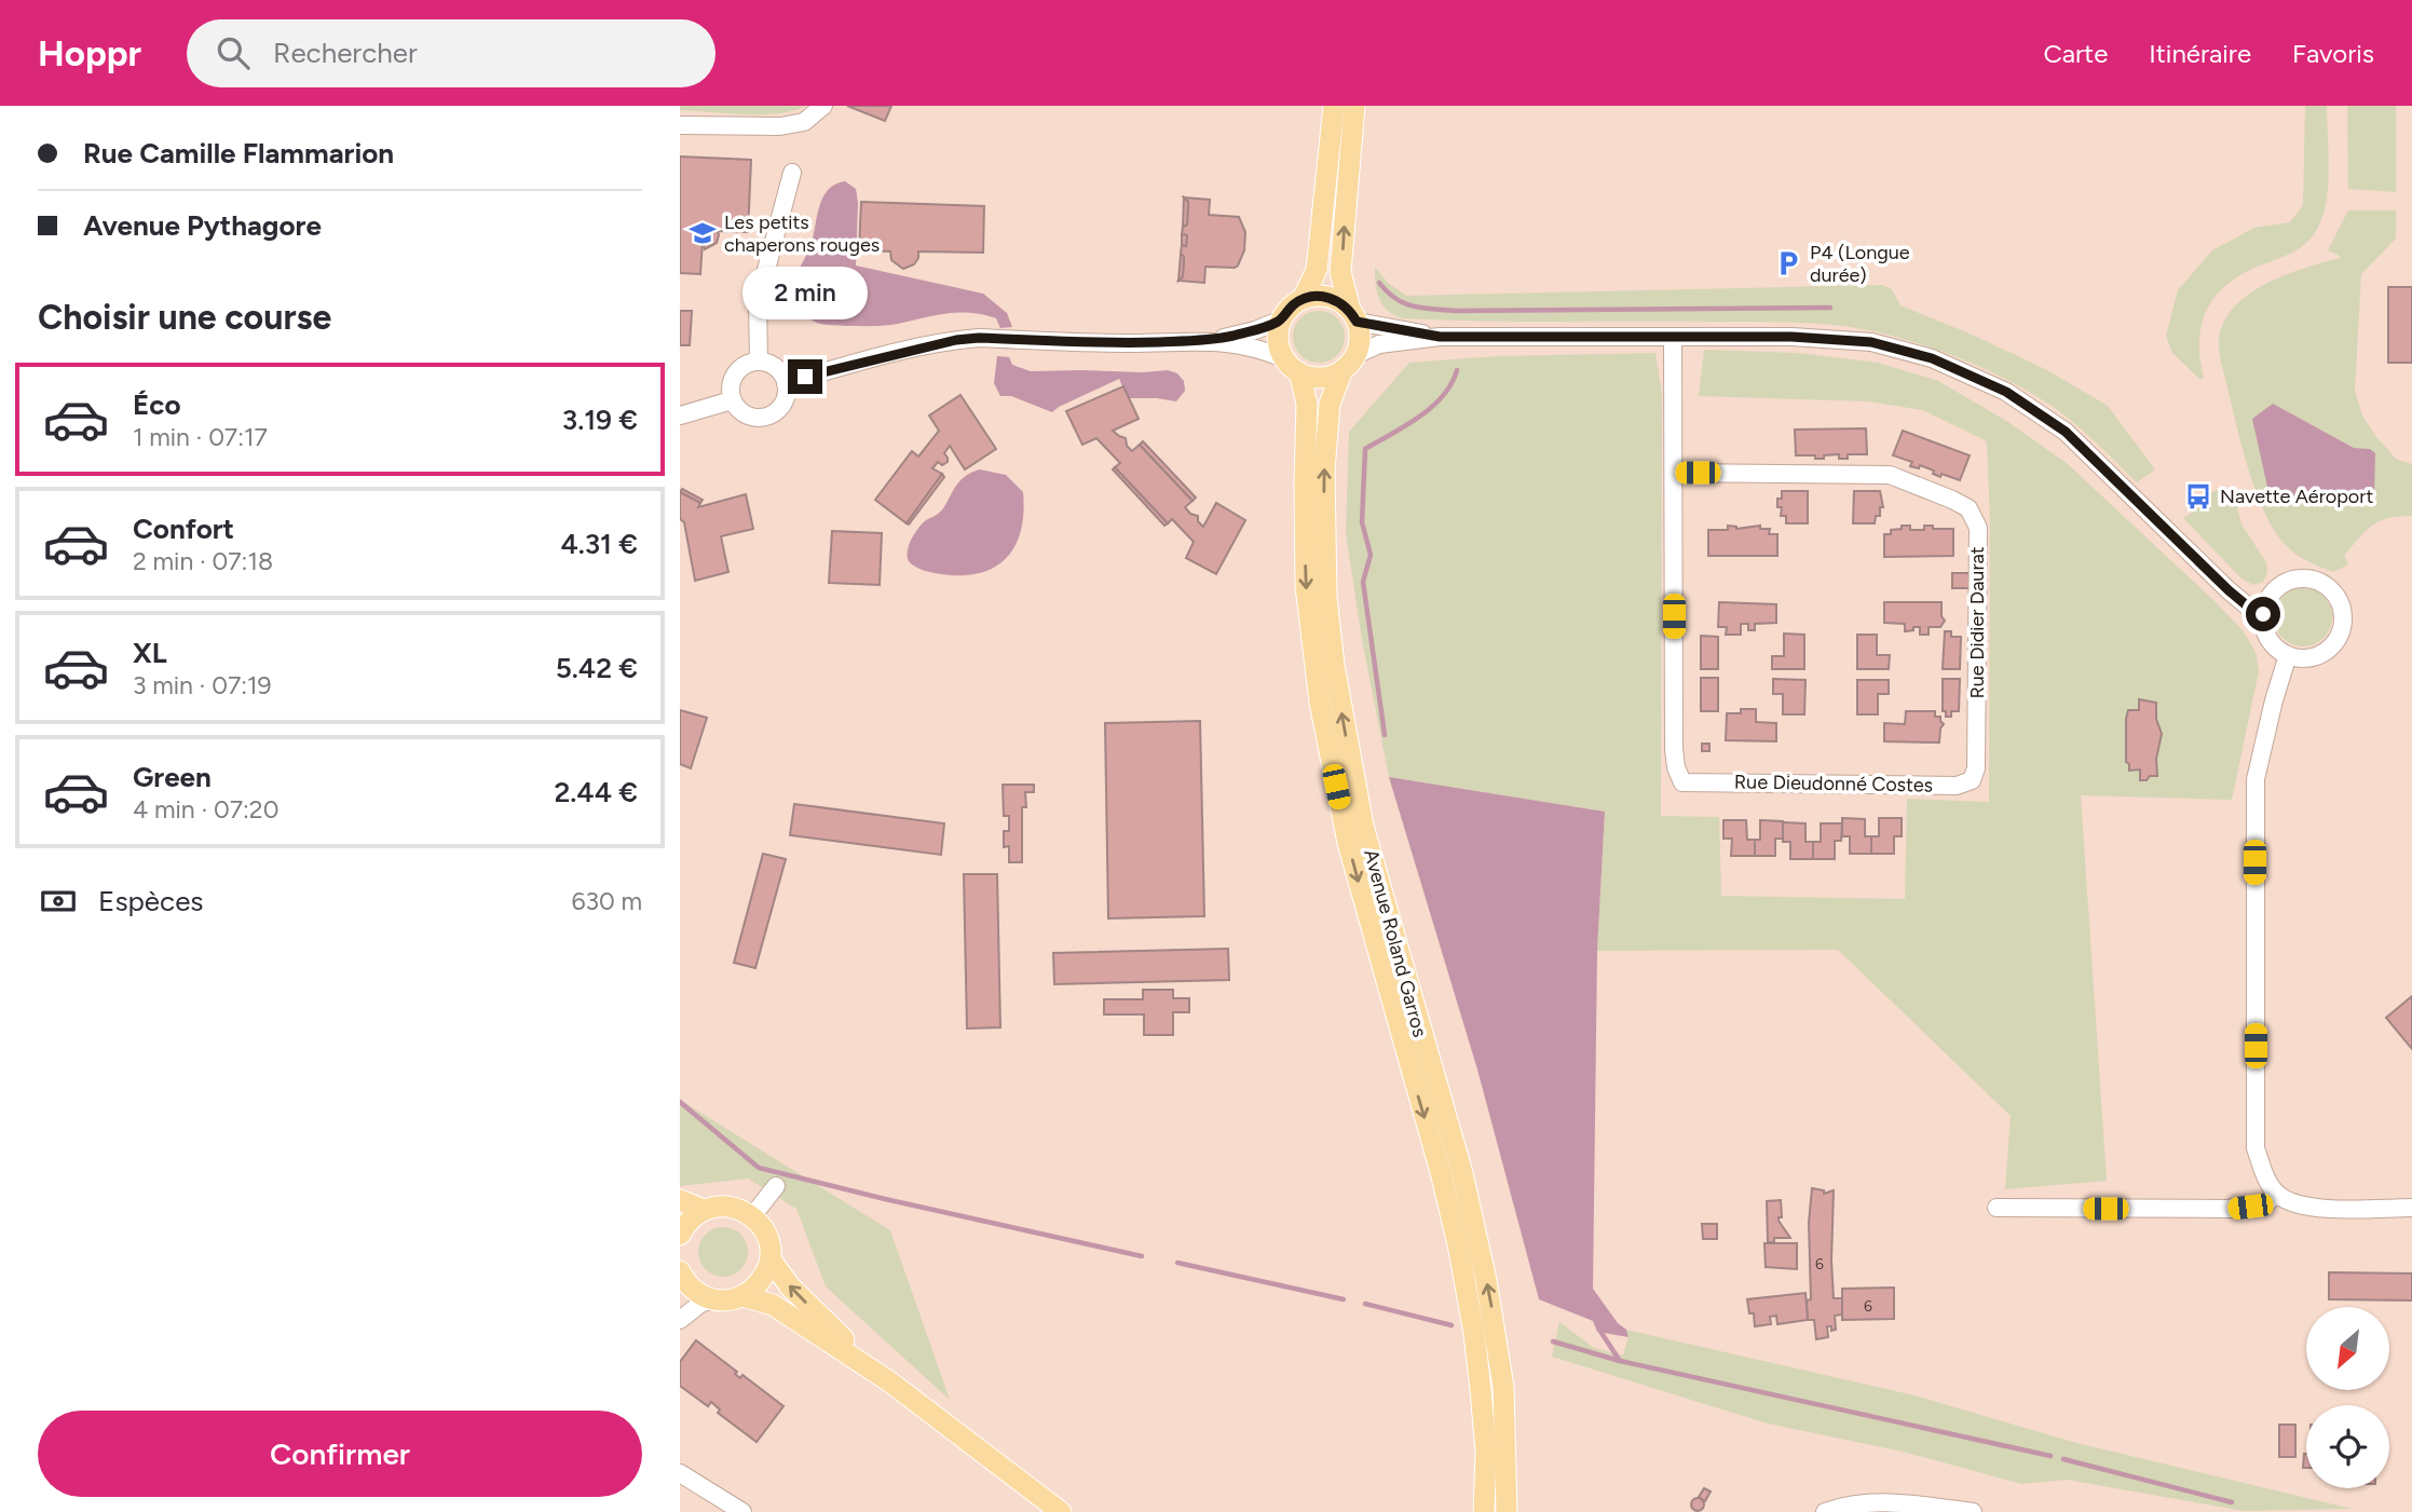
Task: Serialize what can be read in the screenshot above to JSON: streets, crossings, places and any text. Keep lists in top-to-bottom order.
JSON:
{
  "streets": {
    "main road": ["Avenue Roland Garros"],
    "street": ["Rue Didier Daurat", "Rue Dieudonné Costes"]
  },
  "crossings": [
    ["Rue Didier Daurat", "Rue Dieudonné Costes"]
  ],
  "places": {
    "school or university": ["Les petits chaperons rouges"],
    "parking": ["P4 (Longue durée)"],
    "bus stop": ["Navette Aéroport"]
  },
  "house_numbers": ["6", "6"],
  "north": "bottom left",
  "page": {
    "header": "Hoppr",
    "search": "Rechercher",
    "nav": ["Carte", "Itinéraire", "Favoris"],
    "banner": ["Rue Camille Flammarion", "Avenue Pythagore"],
    "bubble": "2 min",
    "heading": "Choisir une course",
    "list": [
      {
        "name": "Éco",
        "note": "1 min · 07:17",
        "value": "3.19 €"
      },
      {
        "name": "Confort",
        "note": "2 min · 07:18",
        "value": "4.31 €"
      },
      {
        "name": "XL",
        "note": "3 min · 07:19",
        "value": "5.42 €"
      },
      {
        "name": "Green",
        "note": "4 min · 07:20",
        "value": "2.44 €"
      }
    ],
    "pay": ["Espèces", "630 m"],
    "buttons": "Confirmer"
  }
}
